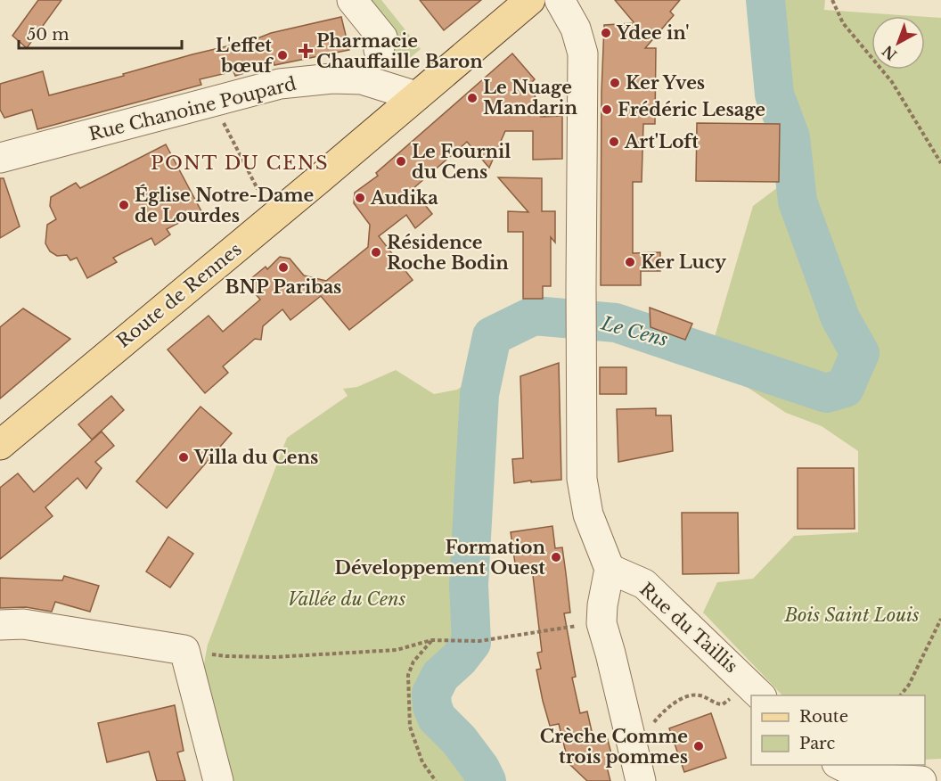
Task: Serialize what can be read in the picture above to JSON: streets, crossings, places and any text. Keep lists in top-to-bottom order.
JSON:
{
  "streets": {
    "main road": ["Route de Rennes"],
    "street": ["Rue Chanoine Poupard", "Rue du Taillis"]
  },
  "crossings": [
    ["Rue Chanoine Poupard", "Route de Rennes"]
  ],
  "districts": ["PONT DU CENS"],
  "water": ["Le Cens"],
  "parks": ["Vallée du Cens", "Bois Saint Louis"],
  "places": {
    "other": [
      "Ydee in'",
      "L'effet bœuf",
      "Ker Yves",
      "Le Nuage Mandarin",
      "Frédéric Lesage",
      "Art'Loft",
      "Le Fournil du Cens",
      "Audika",
      "Église Notre-Dame de Lourdes",
      "Résidence Roche Bodin",
      "Ker Lucy",
      "BNP Paribas",
      "Villa du Cens",
      "Formation Développement Ouest",
      "Crèche Comme trois pommes"
    ],
    "health": ["Pharmacie Chauffaille Baron"]
  },
  "legend": ["Route", "Parc"],
  "scale_bar": "50 m",
  "north": "bottom left"
}
